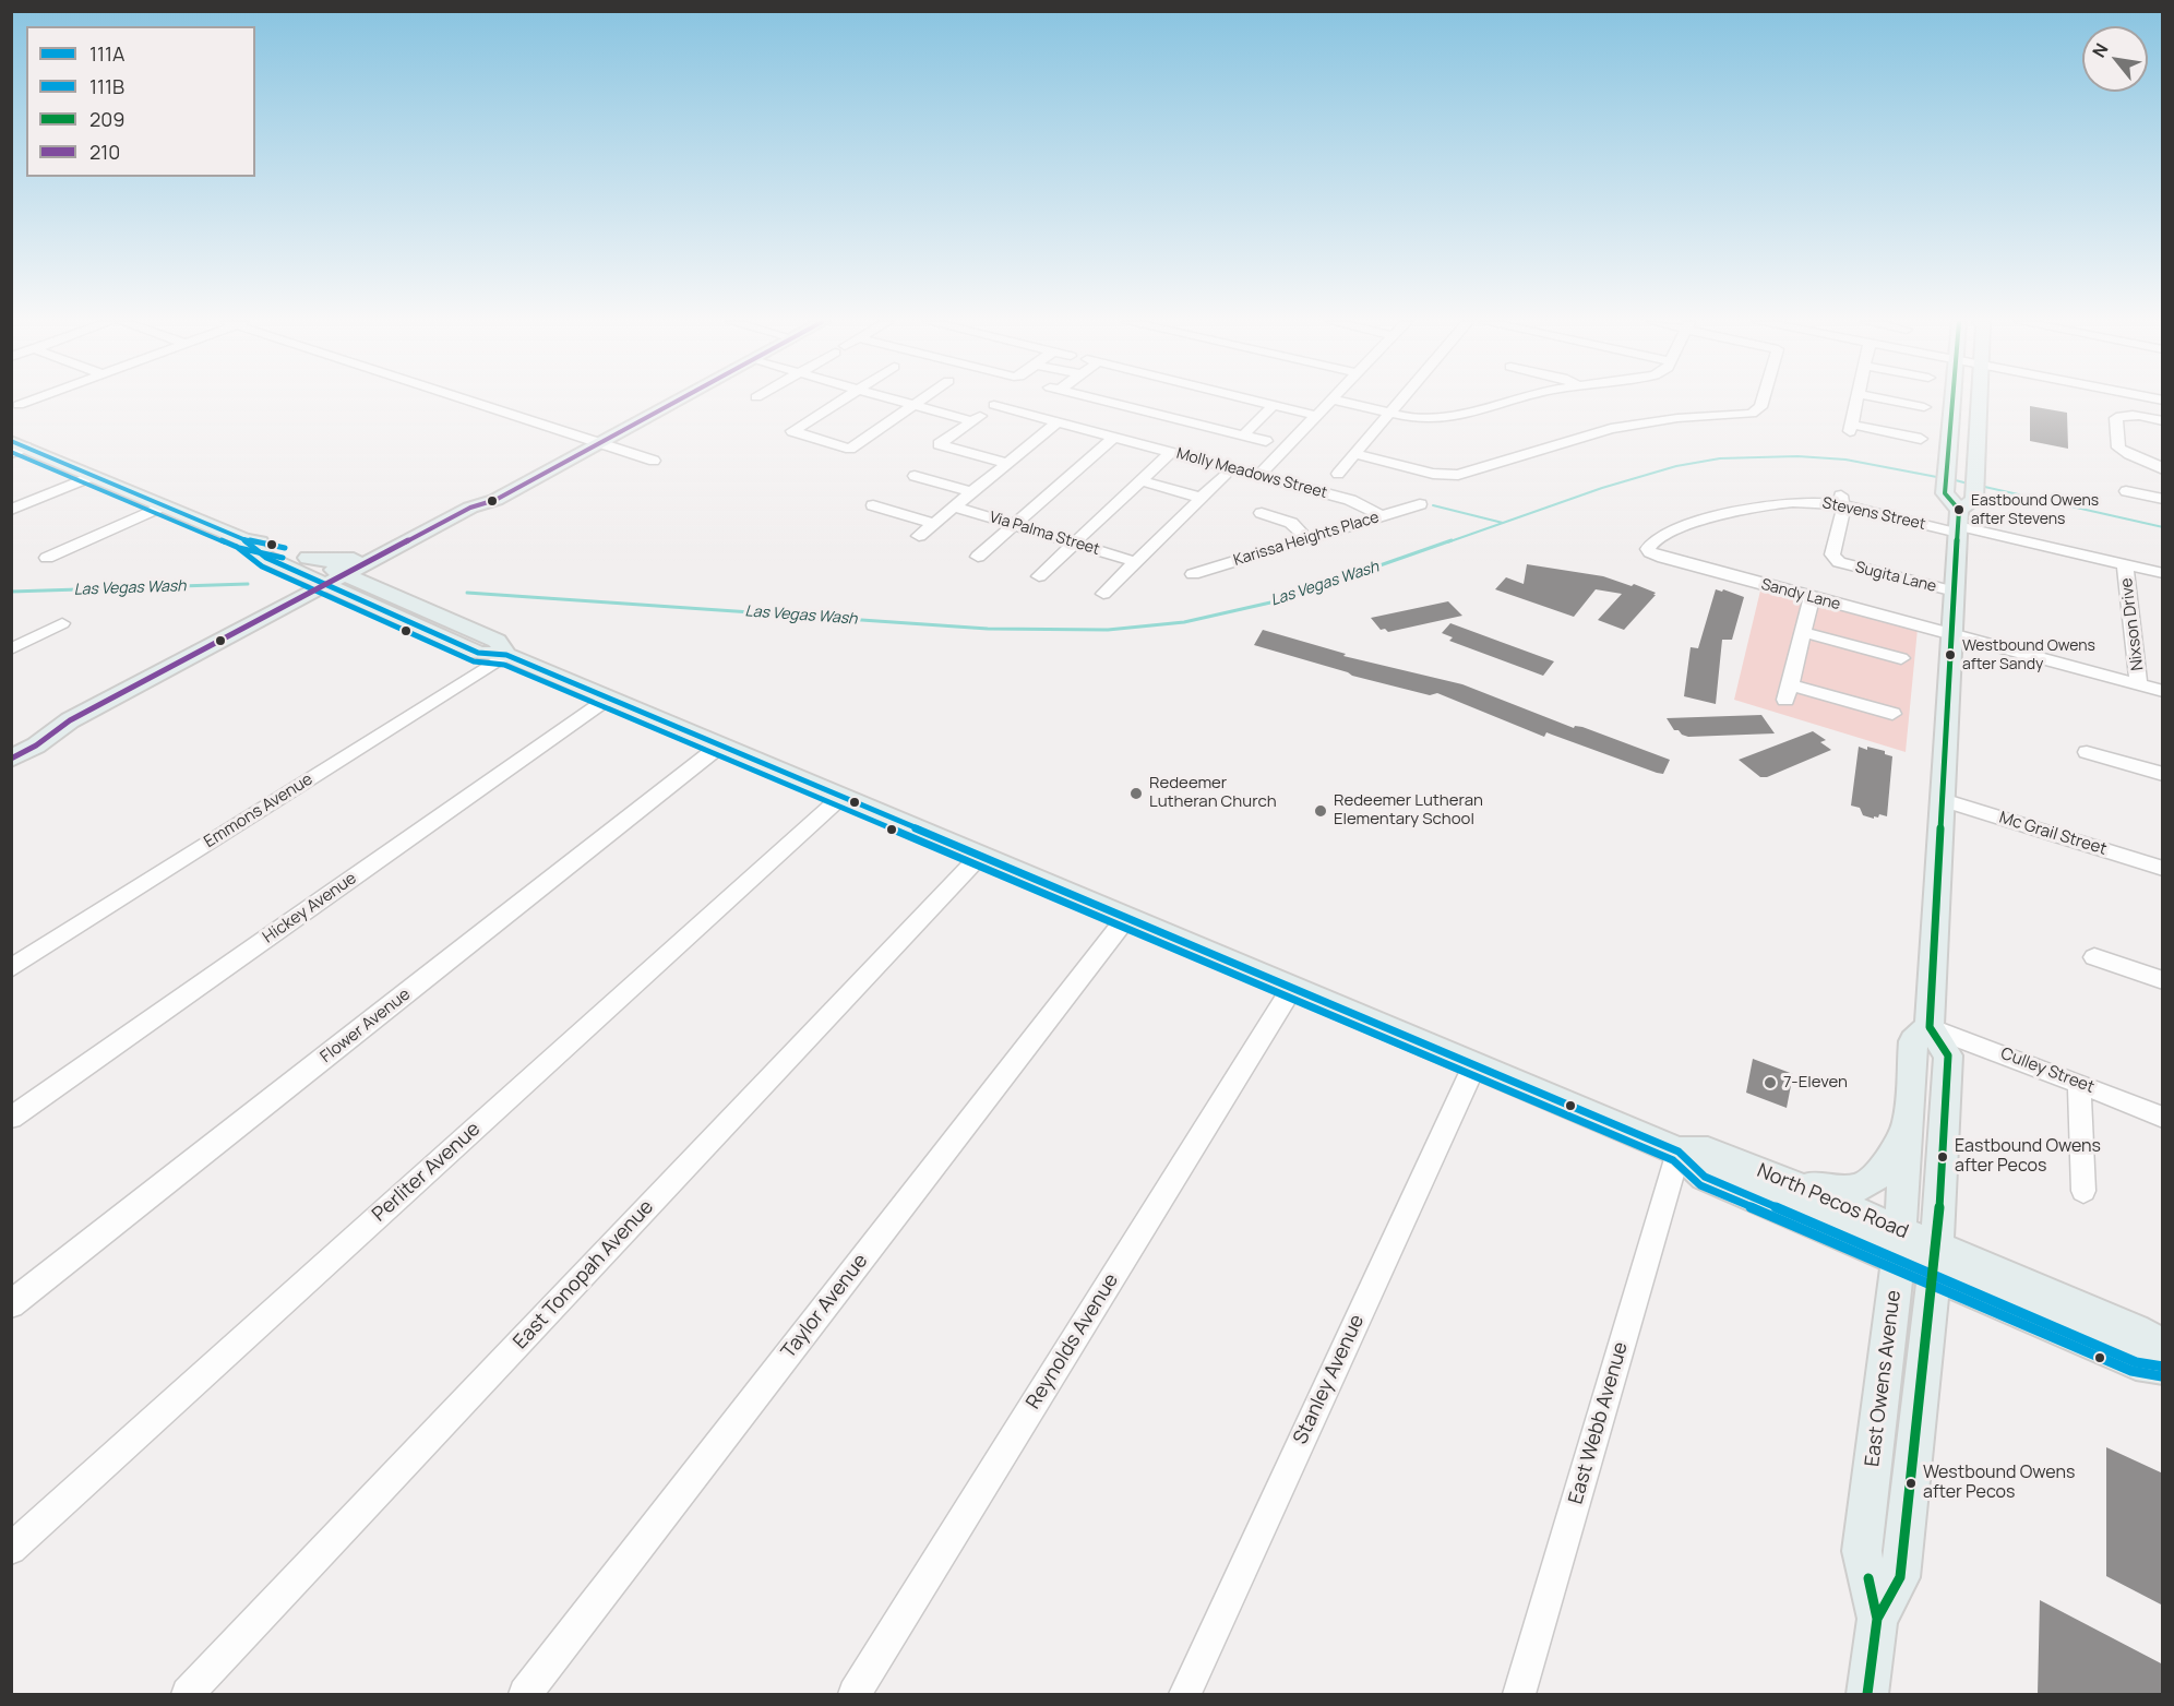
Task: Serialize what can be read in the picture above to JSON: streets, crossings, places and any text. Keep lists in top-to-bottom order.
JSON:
{
  "streets": {
    "main road": ["North Pecos Road", "East Owens Avenue"],
    "street": [
      "Molly Meadows Street",
      "Stevens Street",
      "Via Palma Street",
      "Karissa Heights Place",
      "Sugita Lane",
      "Sandy Lane",
      "Nixson Drive",
      "Emmons Avenue",
      "Mc Grail Street",
      "Hickey Avenue",
      "Flower Avenue",
      "Culley Street",
      "Perliter Avenue",
      "East Tonopah Avenue",
      "Taylor Avenue",
      "Reynolds Avenue",
      "Stanley Avenue",
      "East Webb Avenue"
    ]
  },
  "crossings": [
    ["Molly Meadows Street", "Karissa Heights Place"],
    ["Stevens Street", "Sugita Lane"],
    ["Stevens Street", "Sandy Lane"],
    ["Stevens Street", "Nixson Drive"],
    ["Sandy Lane", "Nixson Drive"],
    ["Emmons Avenue", "North Pecos Road"],
    ["Hickey Avenue", "North Pecos Road"],
    ["Flower Avenue", "North Pecos Road"],
    ["Culley Street", "East Owens Avenue"],
    ["Perliter Avenue", "North Pecos Road"],
    ["North Pecos Road", "East Tonopah Avenue"],
    ["North Pecos Road", "Taylor Avenue"],
    ["North Pecos Road", "Reynolds Avenue"],
    ["North Pecos Road", "East Owens Avenue"],
    ["North Pecos Road", "Stanley Avenue"],
    ["North Pecos Road", "East Webb Avenue"]
  ],
  "water": ["Las Vegas Wash"],
  "places": [
    "Eastbound Owens after Stevens",
    "Westbound Owens after Sandy",
    "Redeemer Lutheran Church",
    "Redeemer Lutheran Elementary School",
    "7-Eleven",
    "Eastbound Owens after Pecos",
    "Westbound Owens after Pecos"
  ],
  "lines": [
    "transit line 209",
    "transit line 210",
    "transit line 111A",
    "transit line 111B"
  ],
  "legend": [
    "111A",
    "111B",
    "209",
    "210"
  ],
  "north": "top left"
}
